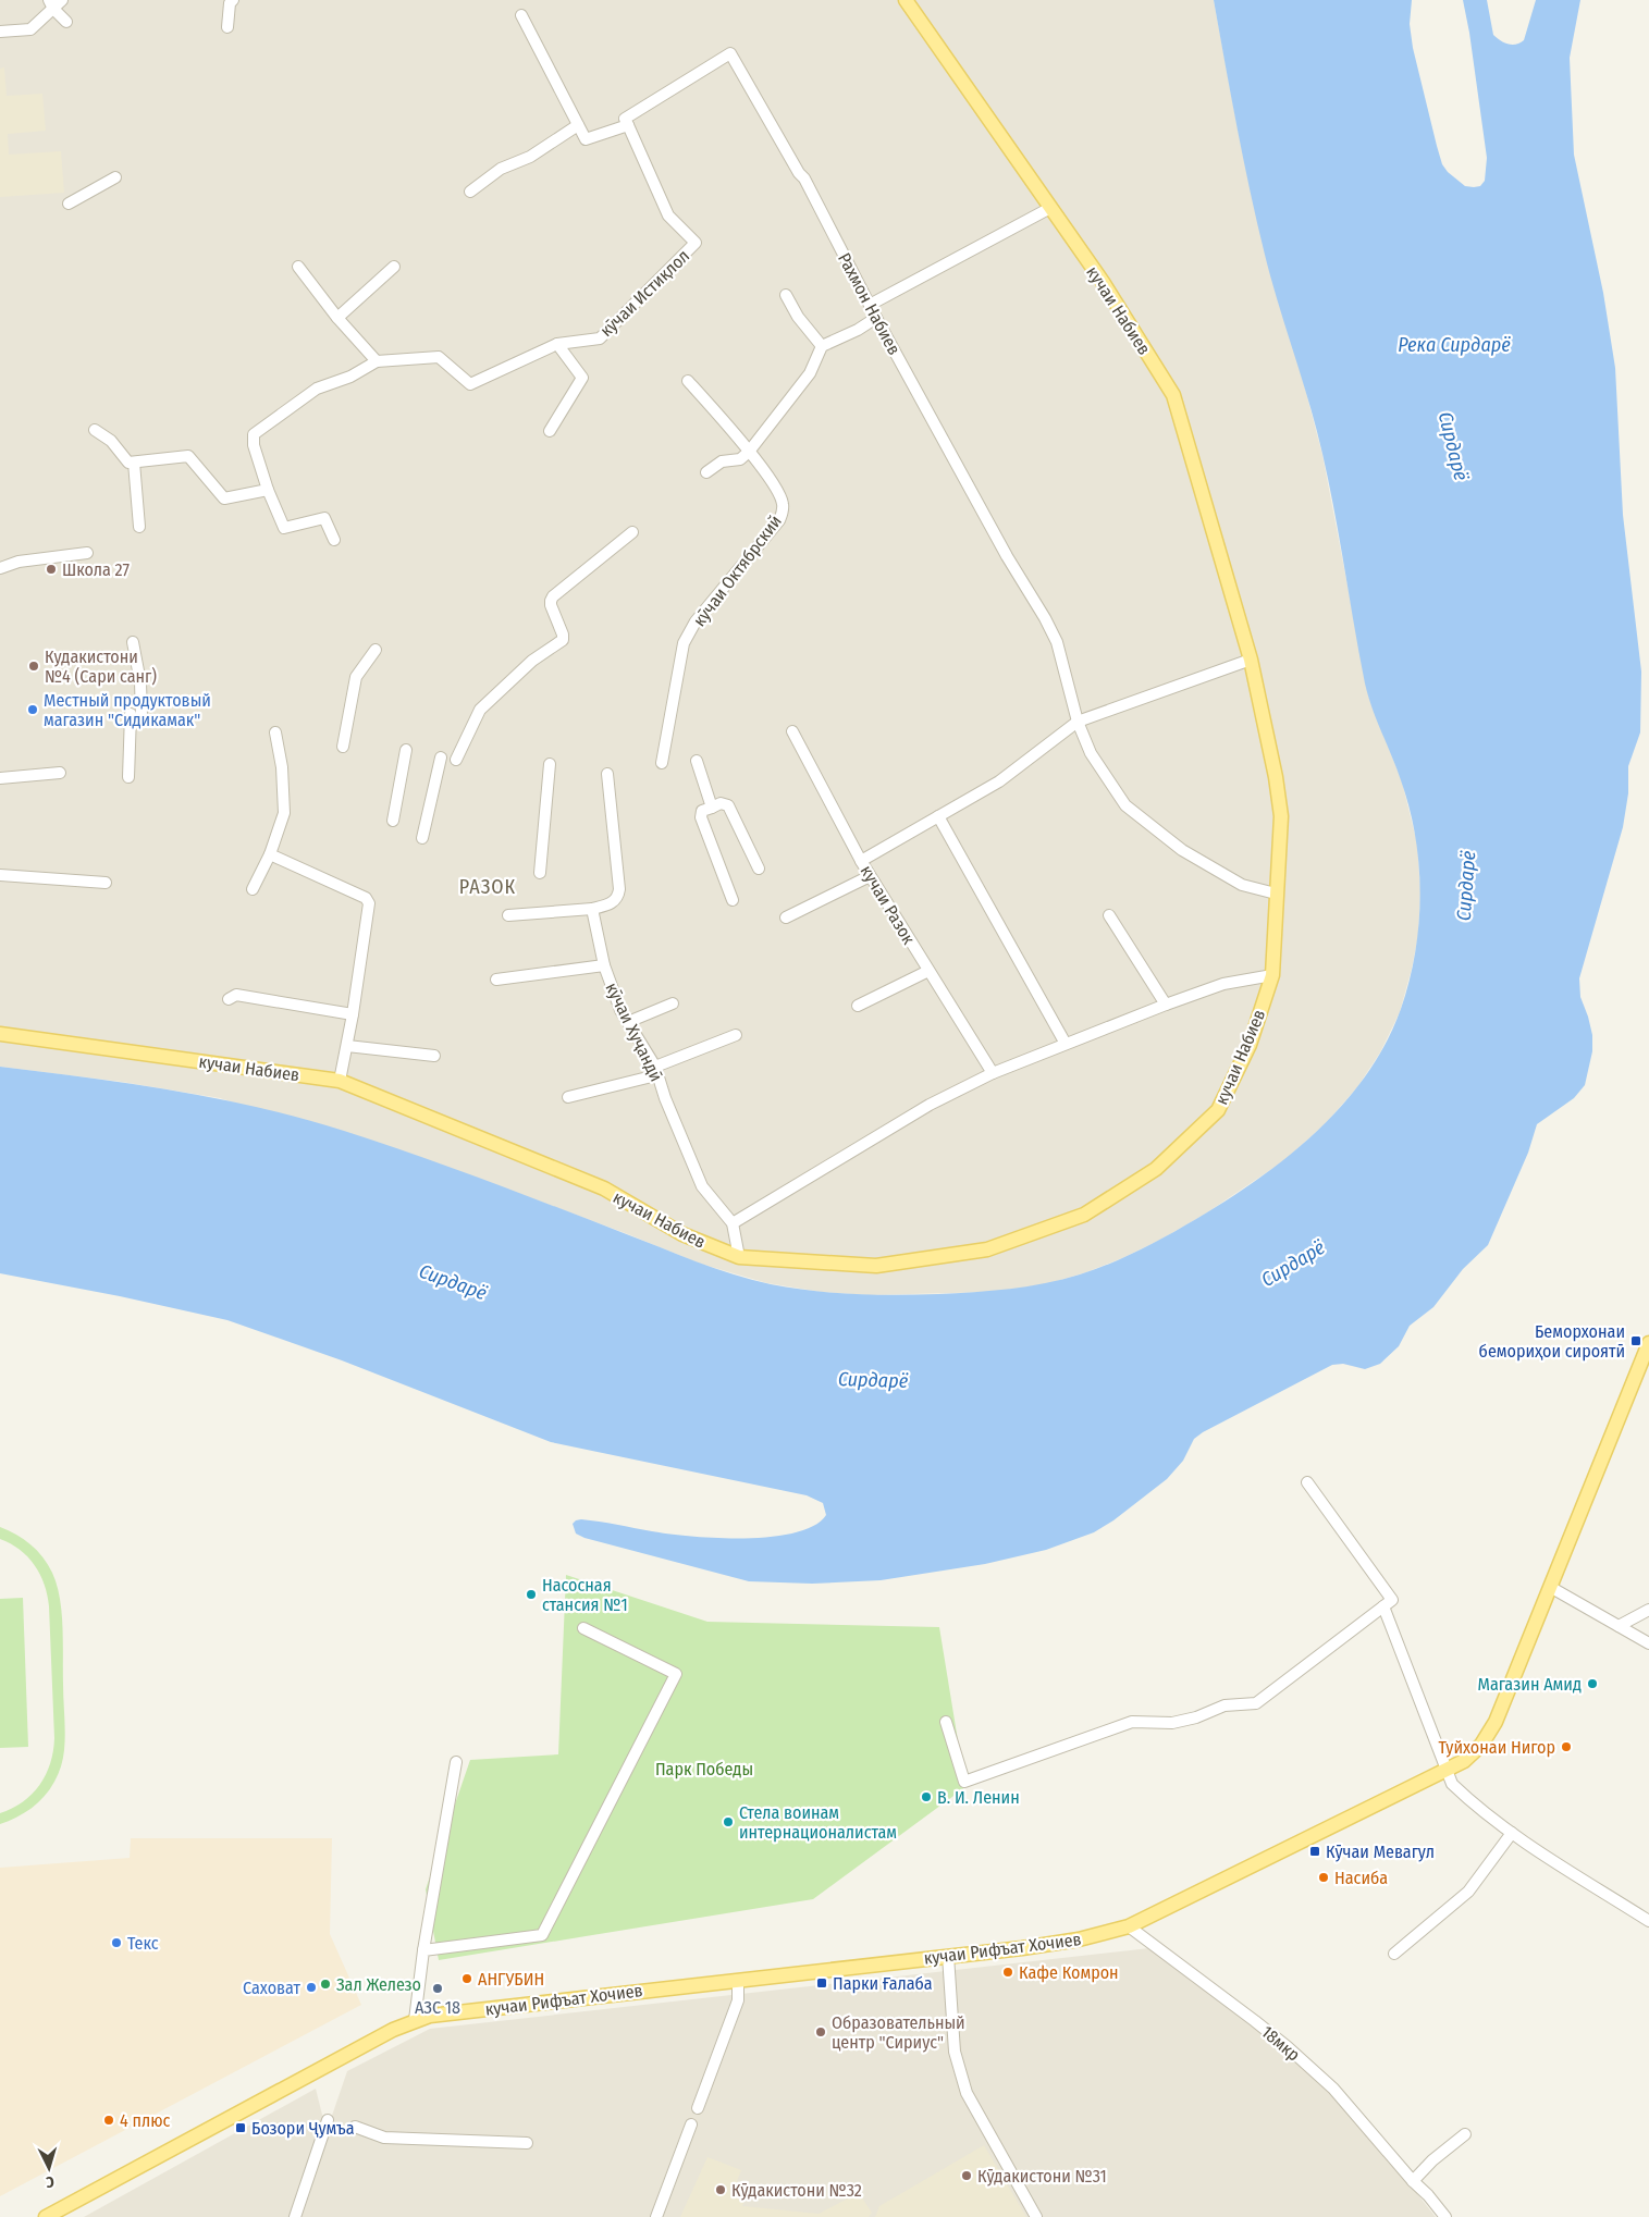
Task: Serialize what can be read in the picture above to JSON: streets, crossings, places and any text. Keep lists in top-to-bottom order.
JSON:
{
  "streets": {
    "main road": ["кучаи Набиев", "кучаи Рифъат Хочиев"],
    "street": [
      "кӯчаи Истиқлол",
      "Рахмон Набиев",
      "кӯчаи Октябрский",
      "кучаи Разок",
      "кӯчаи Хуҷандӣ",
      "18мкр"
    ]
  },
  "crossings": [
    ["кӯчаи Истиқлол", "Рахмон Набиев"],
    ["кучаи Набиев", "кучаи Разок"],
    ["кучаи Набиев", "кӯчаи Хуҷандӣ"],
    ["кучаи Рифъат Хочиев", "18мкр"]
  ],
  "districts": ["РАЗОК"],
  "water": ["Река Сирдарё", "Сирдарё"],
  "parks": ["Парк Победы"],
  "places": {
    "other": [
      "Школа 27",
      "Кудакистони №4 (Сари санг)",
      "Местный продуктовый магазин \"Сидикамак\"",
      "Насосная стансия №1",
      "Магазин Амид",
      "Туйхонаи Нигор",
      "В. И. Ленин",
      "Стела воинам интернационалистам",
      "Насиба",
      "Текс",
      "Кафе Комрон",
      "АНГУБИН",
      "Зал Железо",
      "Саховат",
      "АЗС 18",
      "Образовательный центр \"Сириус\"",
      "4 плюс",
      "Кӯдакистони №31",
      "Кӯдакистони №32"
    ],
    "transit": [
      "Беморхонаи бемориҳои сироятӣ",
      "Кӯчаи Мевагул",
      "Парки Ғалаба",
      "Бозори Ҷумъа"
    ]
  },
  "north": "bottom"
}
